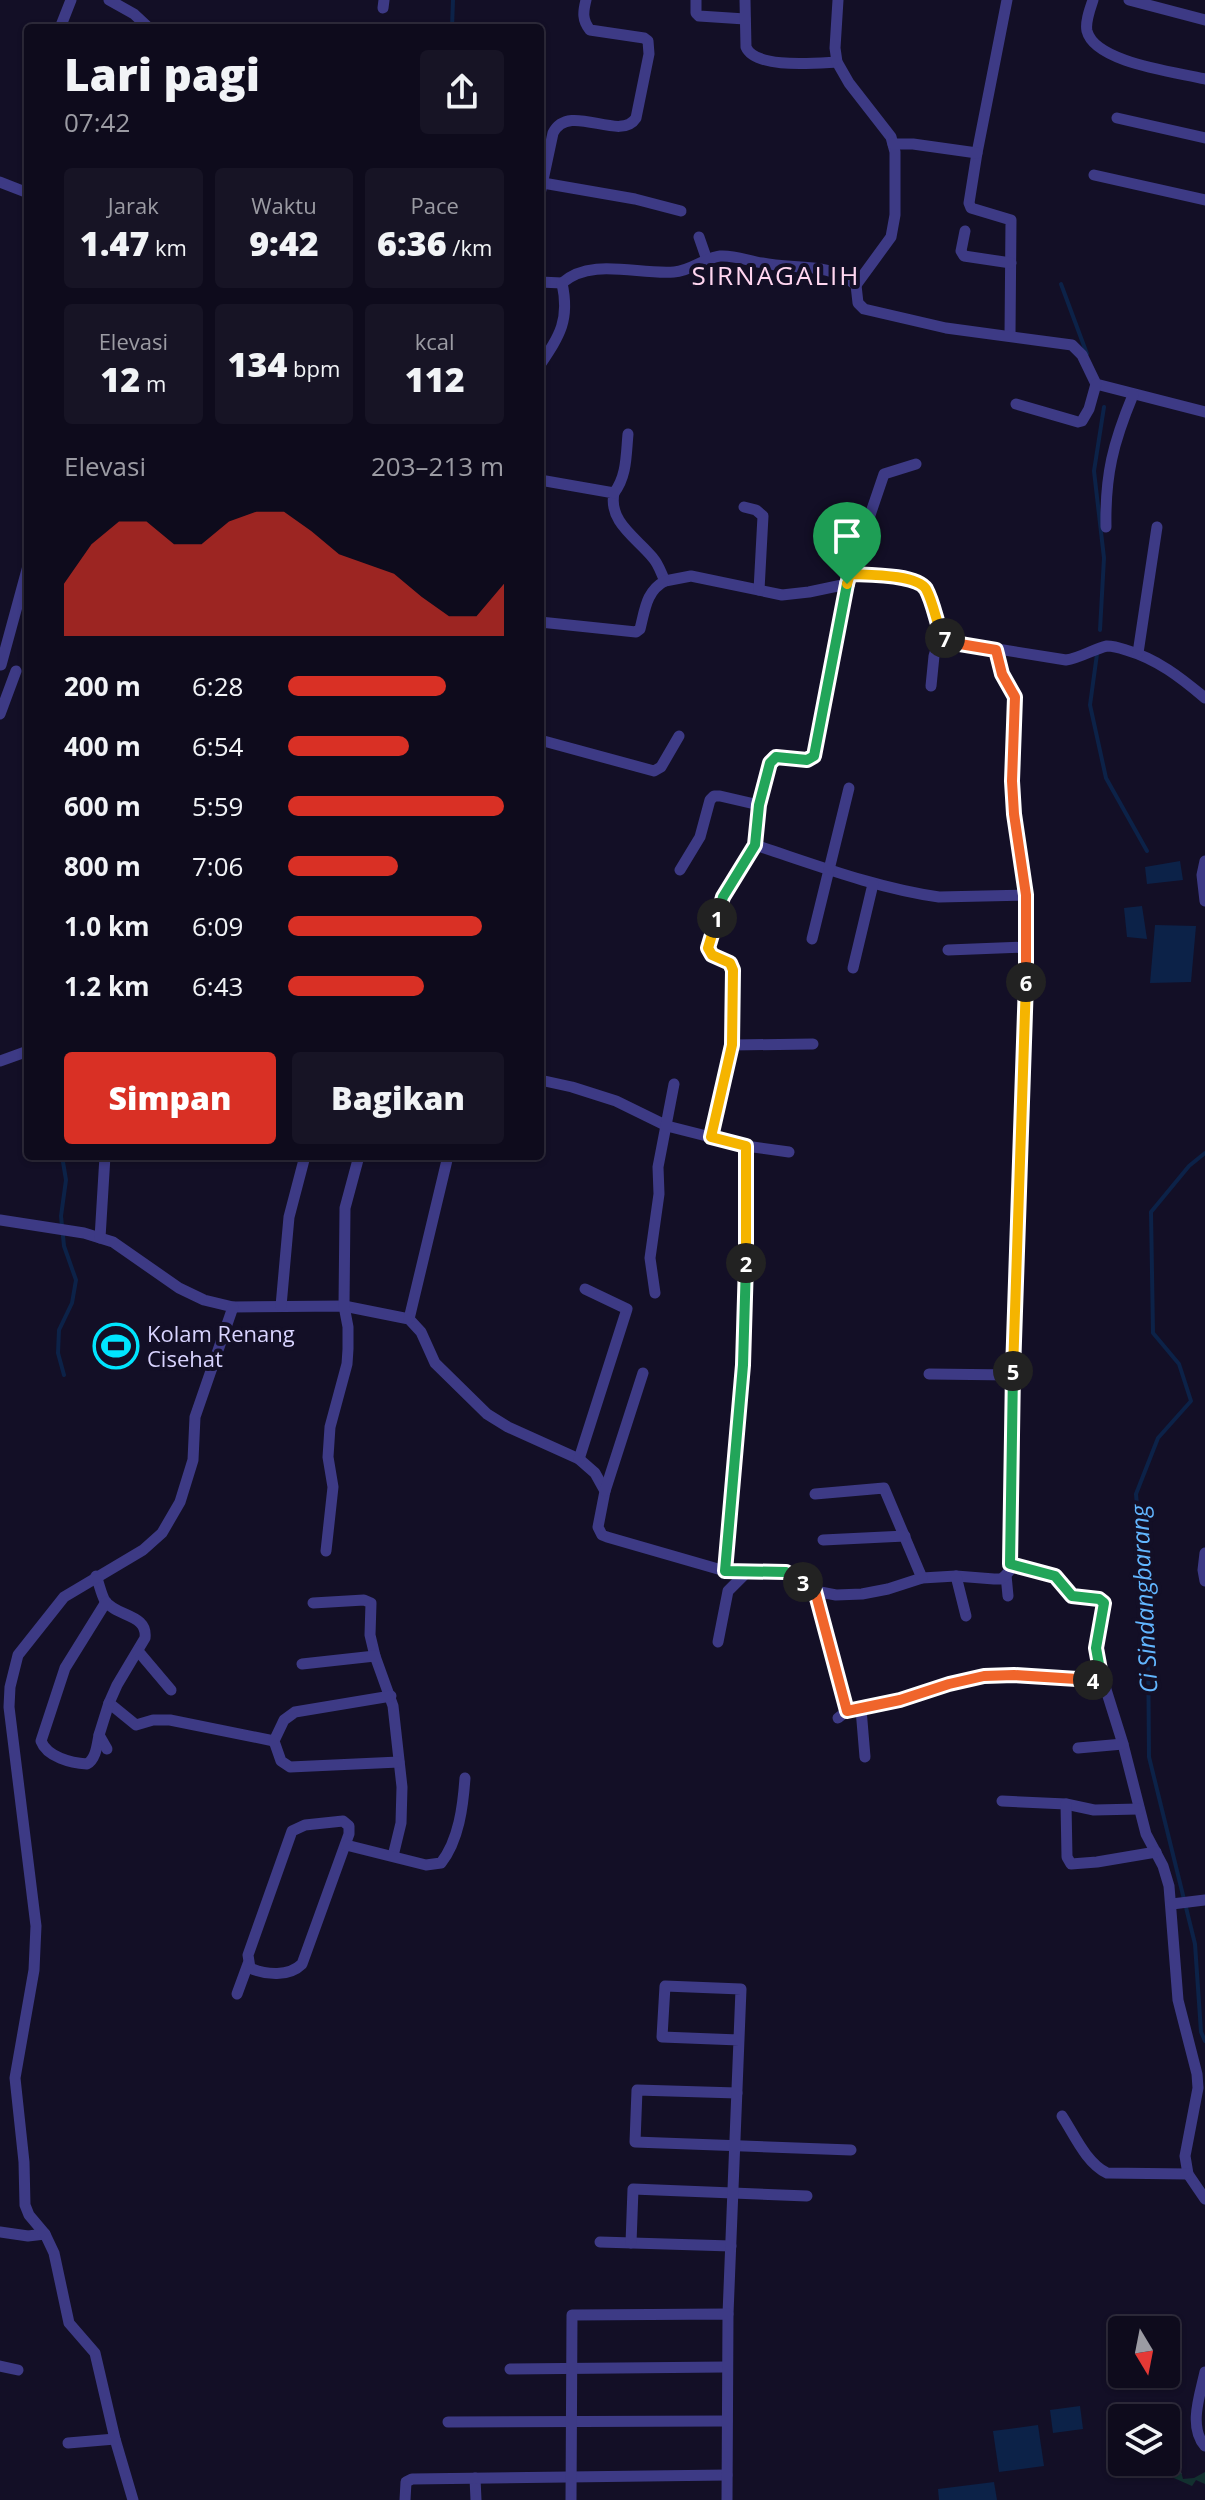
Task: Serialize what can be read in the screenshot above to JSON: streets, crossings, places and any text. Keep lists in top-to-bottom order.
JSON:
{
  "districts": ["SIRNAGALIH"],
  "water": ["Ci Sindangbarang"],
  "places": {
    "sports": ["Kolam Renang Cisehat"]
  },
  "north": "bottom",
  "page": {
    "heading": ["Lari pagi", "07:42"],
    "stats": [
      ["Jarak", "1.47 km"],
      ["Waktu", "9:42"],
      ["Pace", "6:36 /km"],
      ["Elevasi", "12 m"],
      ["134 bpm"],
      ["kcal", "112"]
    ],
    "chart": ["Elevasi", "203–213 m"],
    "pins": [
      "7",
      "1",
      "6",
      "2",
      "5",
      "3",
      "4"
    ],
    "list": [
      {
        "name": "200 m",
        "note": "6:28"
      },
      {
        "name": "400 m",
        "note": "6:54"
      },
      {
        "name": "600 m",
        "note": "5:59"
      },
      {
        "name": "800 m",
        "note": "7:06"
      },
      {
        "name": "1.0 km",
        "note": "6:09"
      },
      {
        "name": "1.2 km",
        "note": "6:43"
      }
    ],
    "buttons": ["Simpan", "Bagikan"]
  }
}
